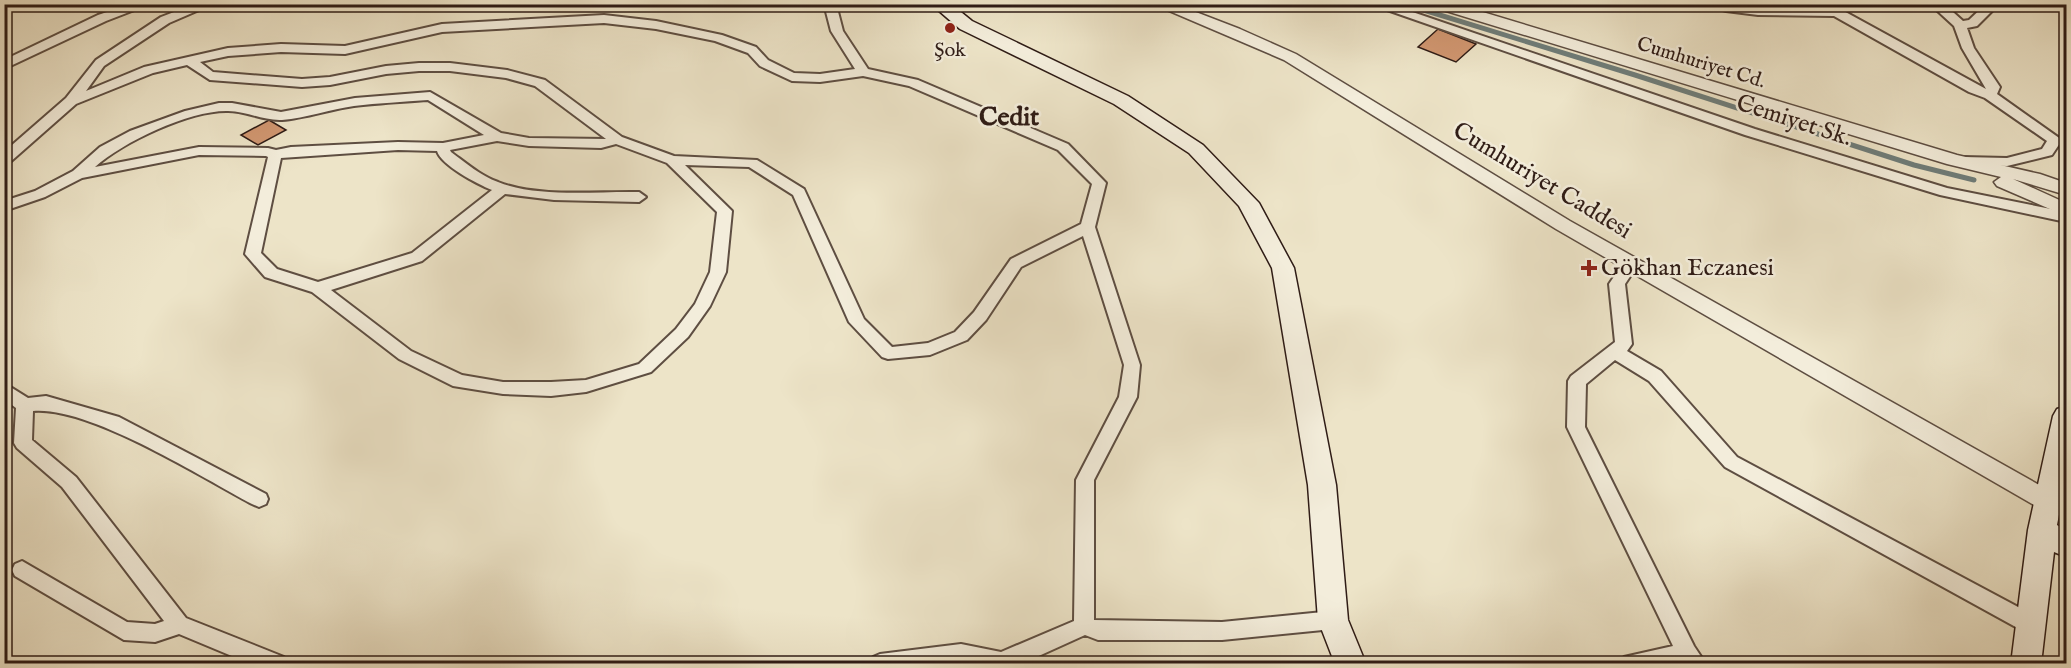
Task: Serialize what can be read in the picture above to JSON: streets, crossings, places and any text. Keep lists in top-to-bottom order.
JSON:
{
  "streets": {
    "street": ["Cumhuriyet Cd.", "Cemiyet Sk.", "Cumhuriyet Caddesi"]
  },
  "districts": ["Cedit"],
  "places": {
    "other": ["Şok"],
    "health": ["Gökhan Eczanesi"]
  }
}
